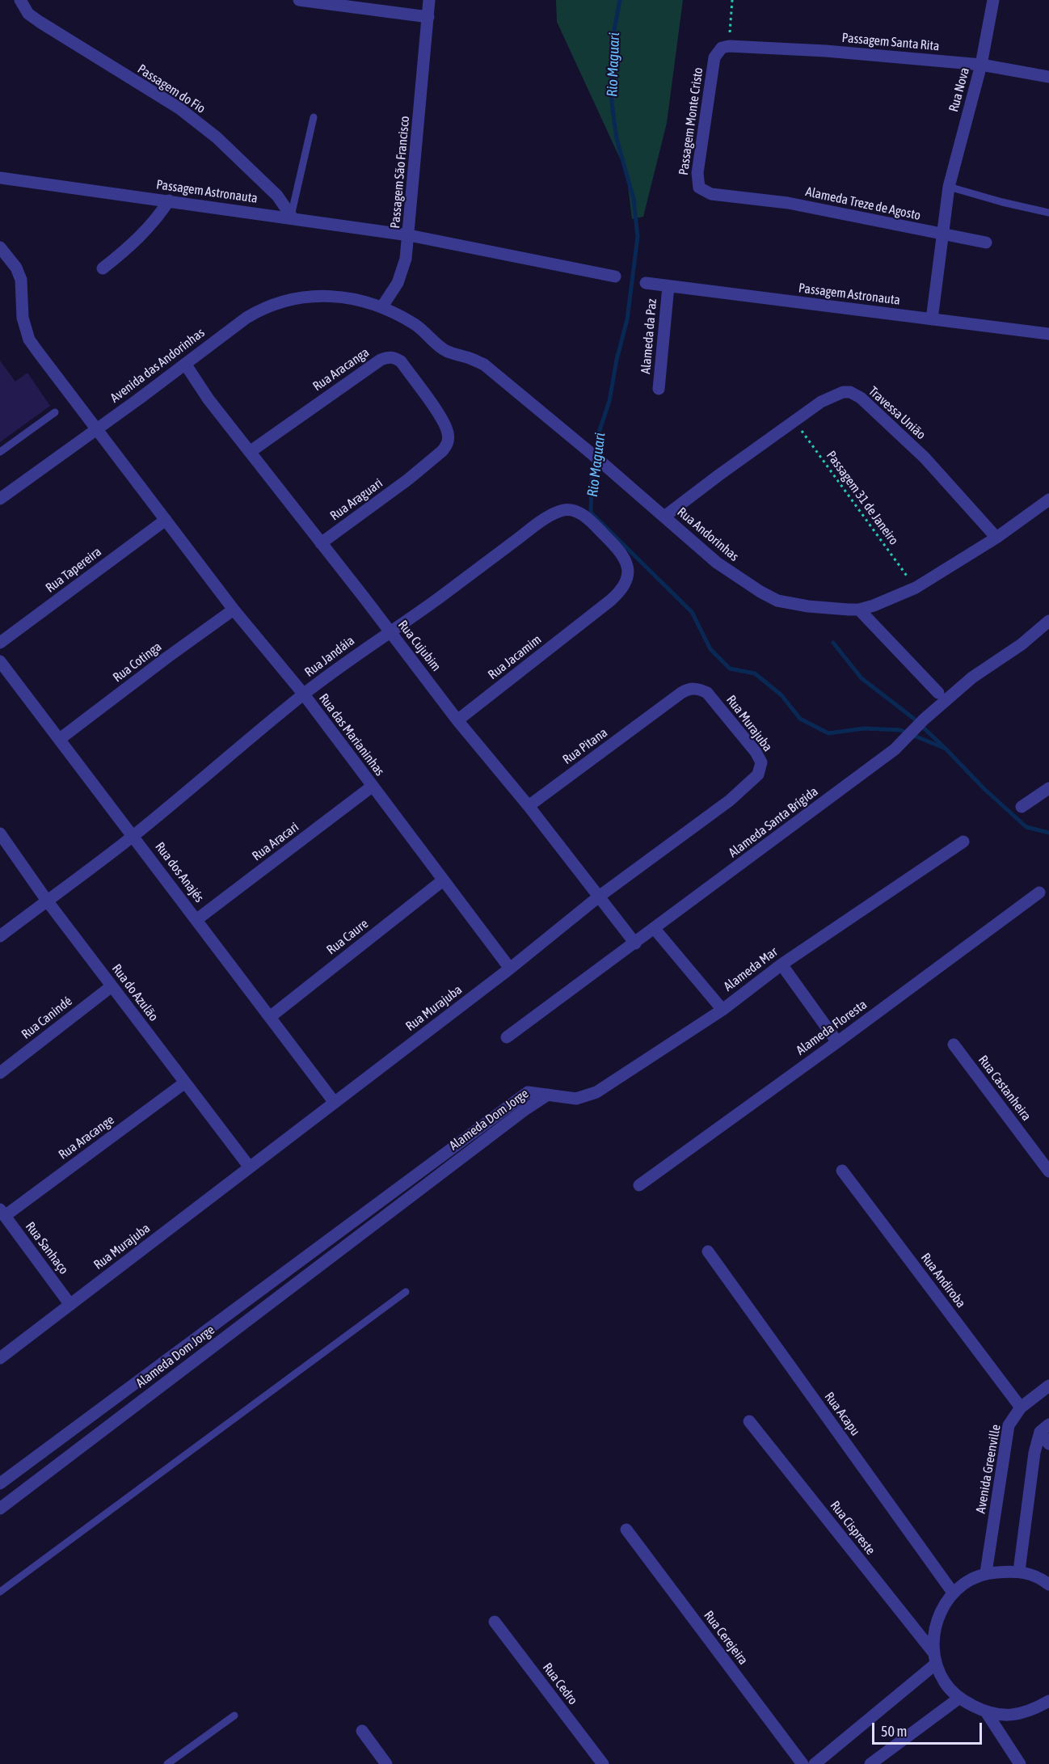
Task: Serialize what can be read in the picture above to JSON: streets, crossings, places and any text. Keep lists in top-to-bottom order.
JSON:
{
  "streets": {
    "street": [
      "Passagem Santa Rita",
      "Passagem do Fio",
      "Rua Nova",
      "Passagem Monte Cristo",
      "Passagem São Francisco",
      "Passagem Astronauta",
      "Alameda Treze de Agosto",
      "Alameda da Paz",
      "Avenida das Andorinhas",
      "Rua Aracanga",
      "Travessa União",
      "Rua Araguari",
      "Rua Andorinhas",
      "Rua Tapereira",
      "Rua Cujubim",
      "Rua Jandáia",
      "Rua Jacamim",
      "Rua Cotinga",
      "Rua Murajuba",
      "Rua das Marianinhas",
      "Rua Pitana",
      "Alameda Santa Brígida",
      "Rua Aracari",
      "Rua dos Anajés",
      "Rua Caure",
      "Alameda Mar",
      "Rua do Azulão",
      "Rua Canindé",
      "Alameda Floresta",
      "Rua Castanheira",
      "Alameda Dom Jorge",
      "Rua Aracange",
      "Rua Sanhaço",
      "Rua Andiroba",
      "Rua Acapu",
      "Avenida Greenville",
      "Rua Cispreste",
      "Rua Cerejeira",
      "Rua Cedro"
    ],
    "path": ["Passagem 31 de Janeiro"]
  },
  "crossings": [
    ["Passagem Santa Rita", "Rua Nova"],
    ["Passagem Santa Rita", "Passagem Monte Cristo"],
    ["Passagem do Fio", "Passagem Astronauta"],
    ["Rua Nova", "Passagem Astronauta"],
    ["Rua Nova", "Alameda Treze de Agosto"],
    ["Passagem Monte Cristo", "Alameda Treze de Agosto"],
    ["Passagem São Francisco", "Passagem Astronauta"],
    ["Passagem São Francisco", "Avenida das Andorinhas"],
    ["Passagem São Francisco", "Rua Andorinhas"],
    ["Passagem Astronauta", "Alameda da Paz"],
    ["Avenida das Andorinhas", "Rua Andorinhas"],
    ["Avenida das Andorinhas", "Rua Cujubim"],
    ["Avenida das Andorinhas", "Rua das Marianinhas"],
    ["Rua Aracanga", "Rua Araguari"],
    ["Rua Aracanga", "Rua Cujubim"],
    ["Travessa União", "Passagem 31 de Janeiro"],
    ["Travessa União", "Rua Andorinhas"],
    ["Passagem 31 de Janeiro", "Rua Andorinhas"],
    ["Rua Araguari", "Rua Cujubim"],
    ["Rua Tapereira", "Rua das Marianinhas"],
    ["Rua Cujubim", "Rua Jandáia"],
    ["Rua Cujubim", "Rua Jacamim"],
    ["Rua Cujubim", "Rua Murajuba"],
    ["Rua Cujubim", "Rua Pitana"],
    ["Rua Cujubim", "Alameda Santa Brígida"],
    ["Rua Jandáia", "Rua Jacamim"],
    ["Rua Jandáia", "Rua das Marianinhas"],
    ["Rua Jandáia", "Rua dos Anajés"],
    ["Rua Jandáia", "Rua do Azulão"],
    ["Rua Cotinga", "Rua das Marianinhas"],
    ["Rua Cotinga", "Rua dos Anajés"],
    ["Rua Murajuba", "Rua das Marianinhas"],
    ["Rua Murajuba", "Rua Pitana"],
    ["Rua Murajuba", "Rua dos Anajés"],
    ["Rua Murajuba", "Rua do Azulão"],
    ["Rua Murajuba", "Rua Sanhaço"],
    ["Rua das Marianinhas", "Rua Aracari"],
    ["Rua das Marianinhas", "Rua Caure"],
    ["Rua Aracari", "Rua dos Anajés"],
    ["Rua dos Anajés", "Rua Caure"],
    ["Alameda Mar", "Alameda Dom Jorge"],
    ["Rua do Azulão", "Rua Canindé"],
    ["Rua do Azulão", "Rua Aracange"],
    ["Rua Aracange", "Rua Sanhaço"],
    ["Rua Andiroba", "Avenida Greenville"]
  ],
  "water": ["Rio Maguari"],
  "scale_bar": "50 m"
}
